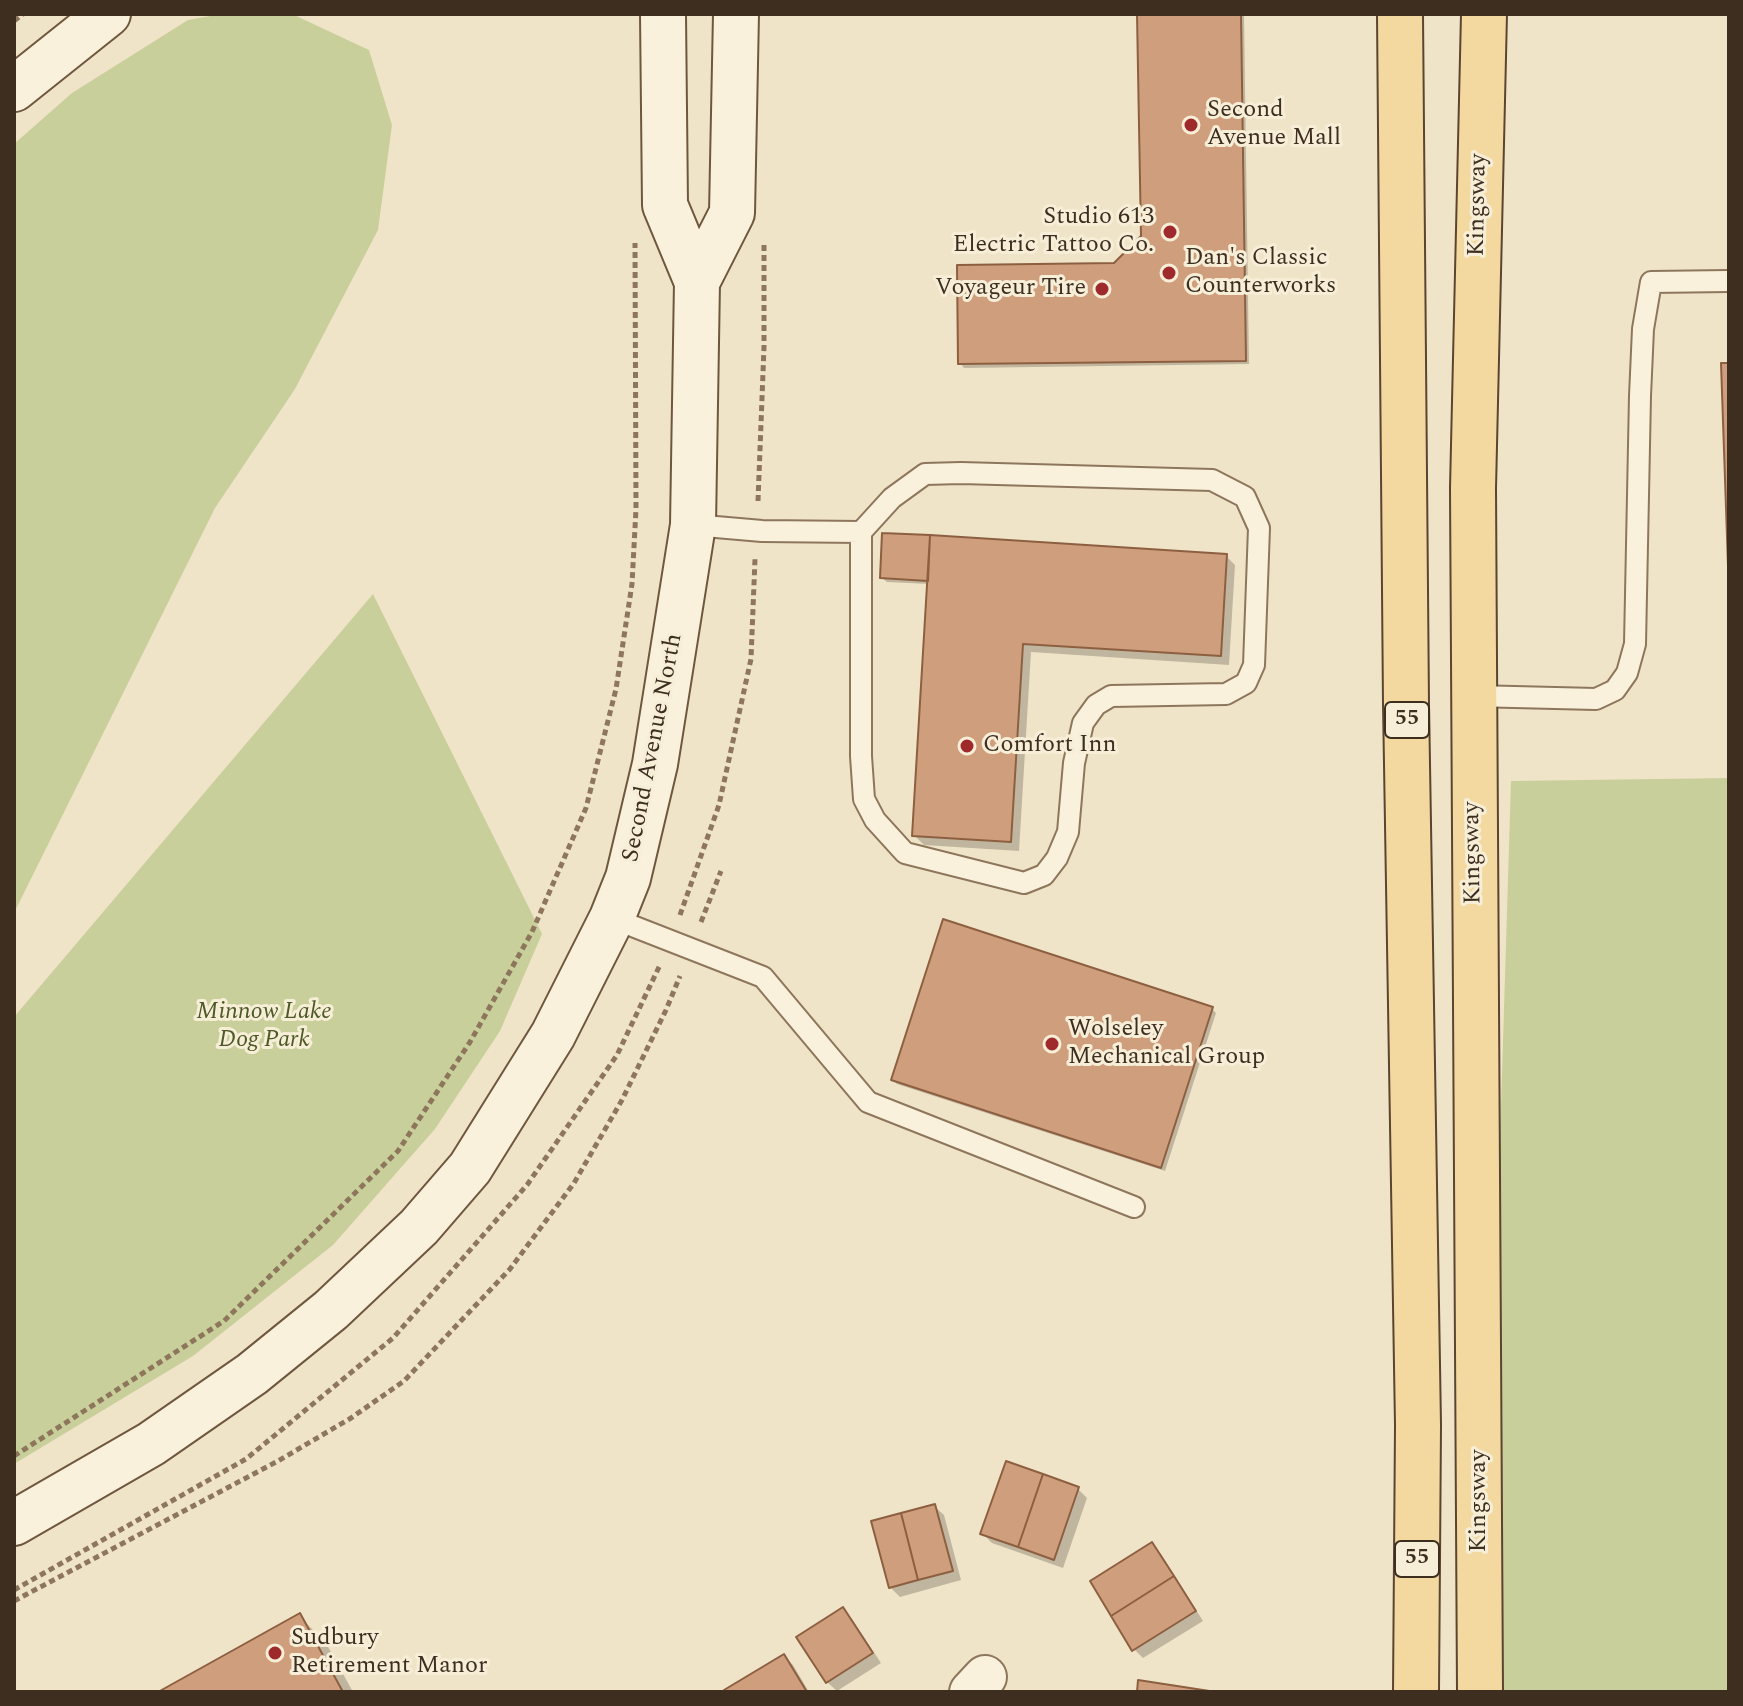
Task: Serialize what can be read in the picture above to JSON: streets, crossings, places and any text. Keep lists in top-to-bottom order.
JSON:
{
  "streets": {
    "main road": ["Kingsway", "55", "Second Avenue North"]
  },
  "parks": ["Minnow Lake Dog Park"],
  "places": [
    "Second Avenue Mall",
    "Studio 613 Electric Tattoo Co.",
    "Dan's Classic Counterworks",
    "Voyageur Tire",
    "Comfort Inn",
    "Wolseley Mechanical Group",
    "Sudbury Retirement Manor"
  ]
}
